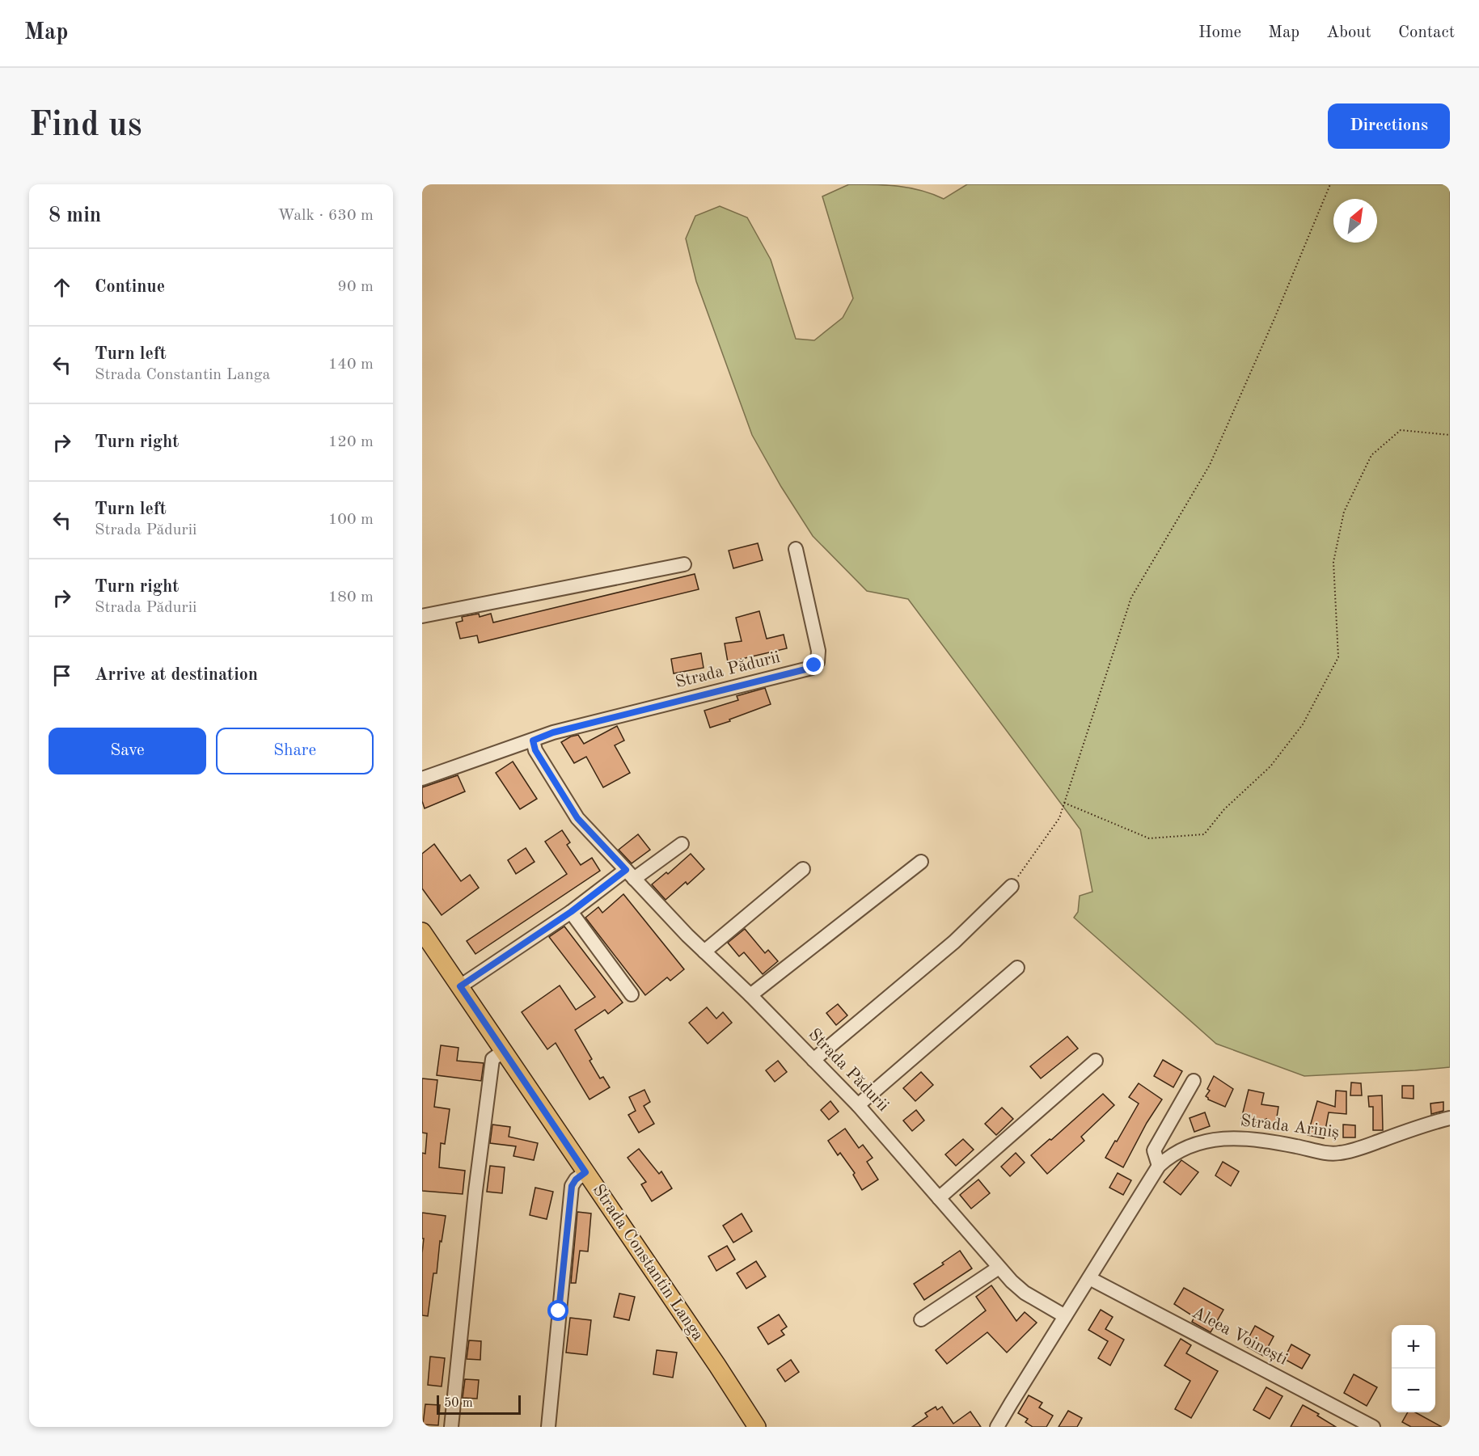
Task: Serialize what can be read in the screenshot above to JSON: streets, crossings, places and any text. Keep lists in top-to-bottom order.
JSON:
{
  "streets": {
    "main road": ["Strada Constantin Langa"],
    "street": ["Strada Pădurii", "Strada Ariniș", "Aleea Voinești"]
  },
  "crossings": [
    ["Strada Pădurii", "Strada Ariniș"],
    ["Strada Ariniș", "Aleea Voinești"]
  ],
  "scale_bar": "50 m",
  "north": "top right",
  "page": {
    "header": "Map",
    "nav": [
      "Home",
      "Map",
      "About",
      "Contact"
    ],
    "buttons": [
      "Directions",
      ["Save", "Share"]
    ],
    "title": "Find us",
    "heading": ["8 min", "Walk · 630 m"],
    "list": [
      ["Continue", "90 m"],
      ["Turn left", "Strada Constantin Langa", "140 m"],
      ["Turn right", "120 m"],
      ["Turn left", "Strada Pădurii", "100 m"],
      ["Turn right", "Strada Pădurii", "180 m"],
      "Arrive at destination"
    ],
    "map_buttons": ["+", "−"],
    "scale": "50 m"
  }
}
